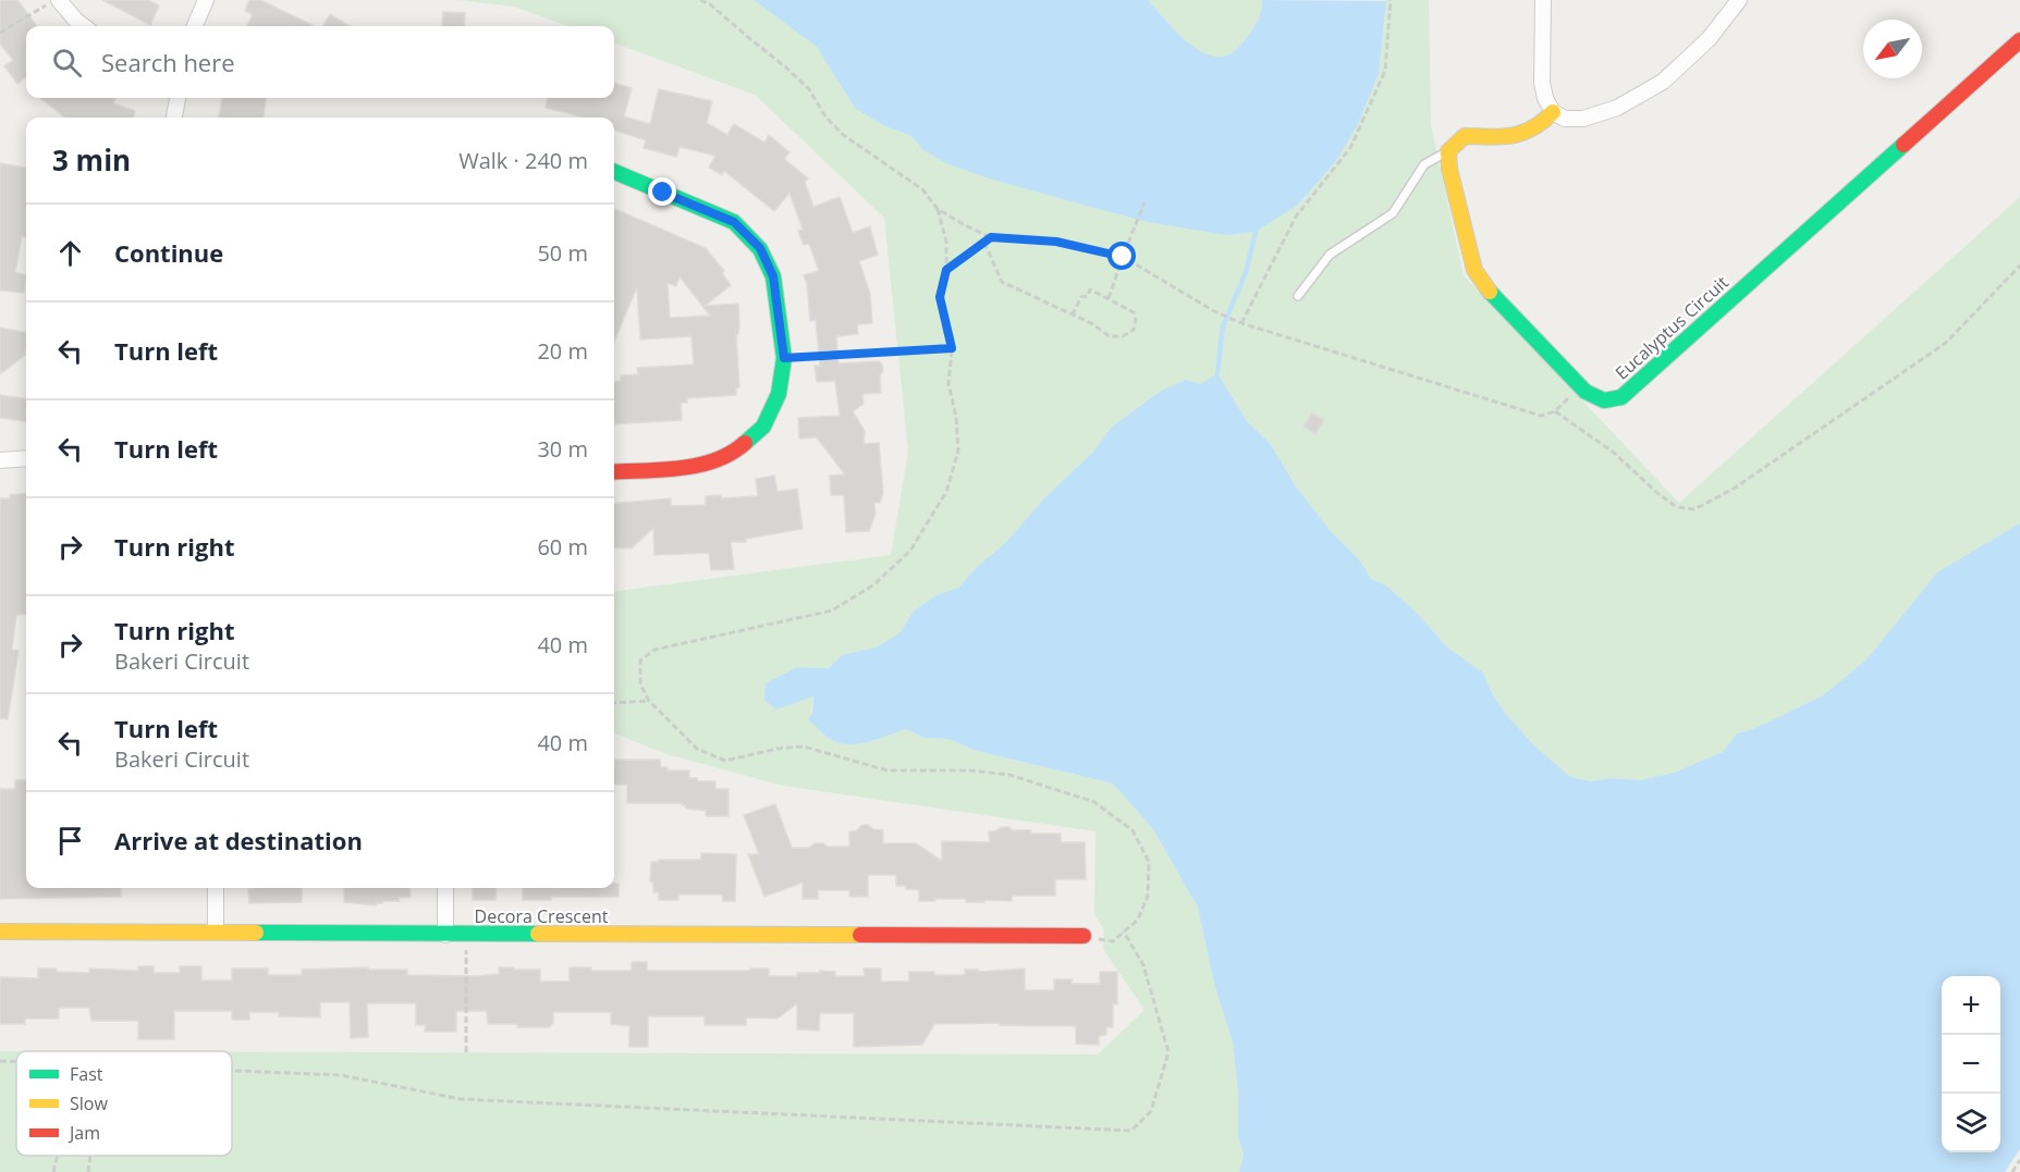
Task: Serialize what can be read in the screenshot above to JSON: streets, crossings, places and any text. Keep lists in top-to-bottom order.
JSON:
{
  "streets": {
    "street": ["Eucalyptus Circuit", "Decora Crescent"]
  },
  "legend": ["Fast", "Slow", "Jam"],
  "north": "bottom left",
  "page": {
    "search": "Search here",
    "heading": ["3 min", "Walk · 240 m"],
    "list": [
      ["Continue", "50 m"],
      ["Turn left", "20 m"],
      ["Turn left", "30 m"],
      ["Turn right", "60 m"],
      ["Turn right", "Bakeri Circuit", "40 m"],
      ["Turn left", "Bakeri Circuit", "40 m"],
      "Arrive at destination"
    ],
    "map_buttons": ["+", "−"]
  }
}
